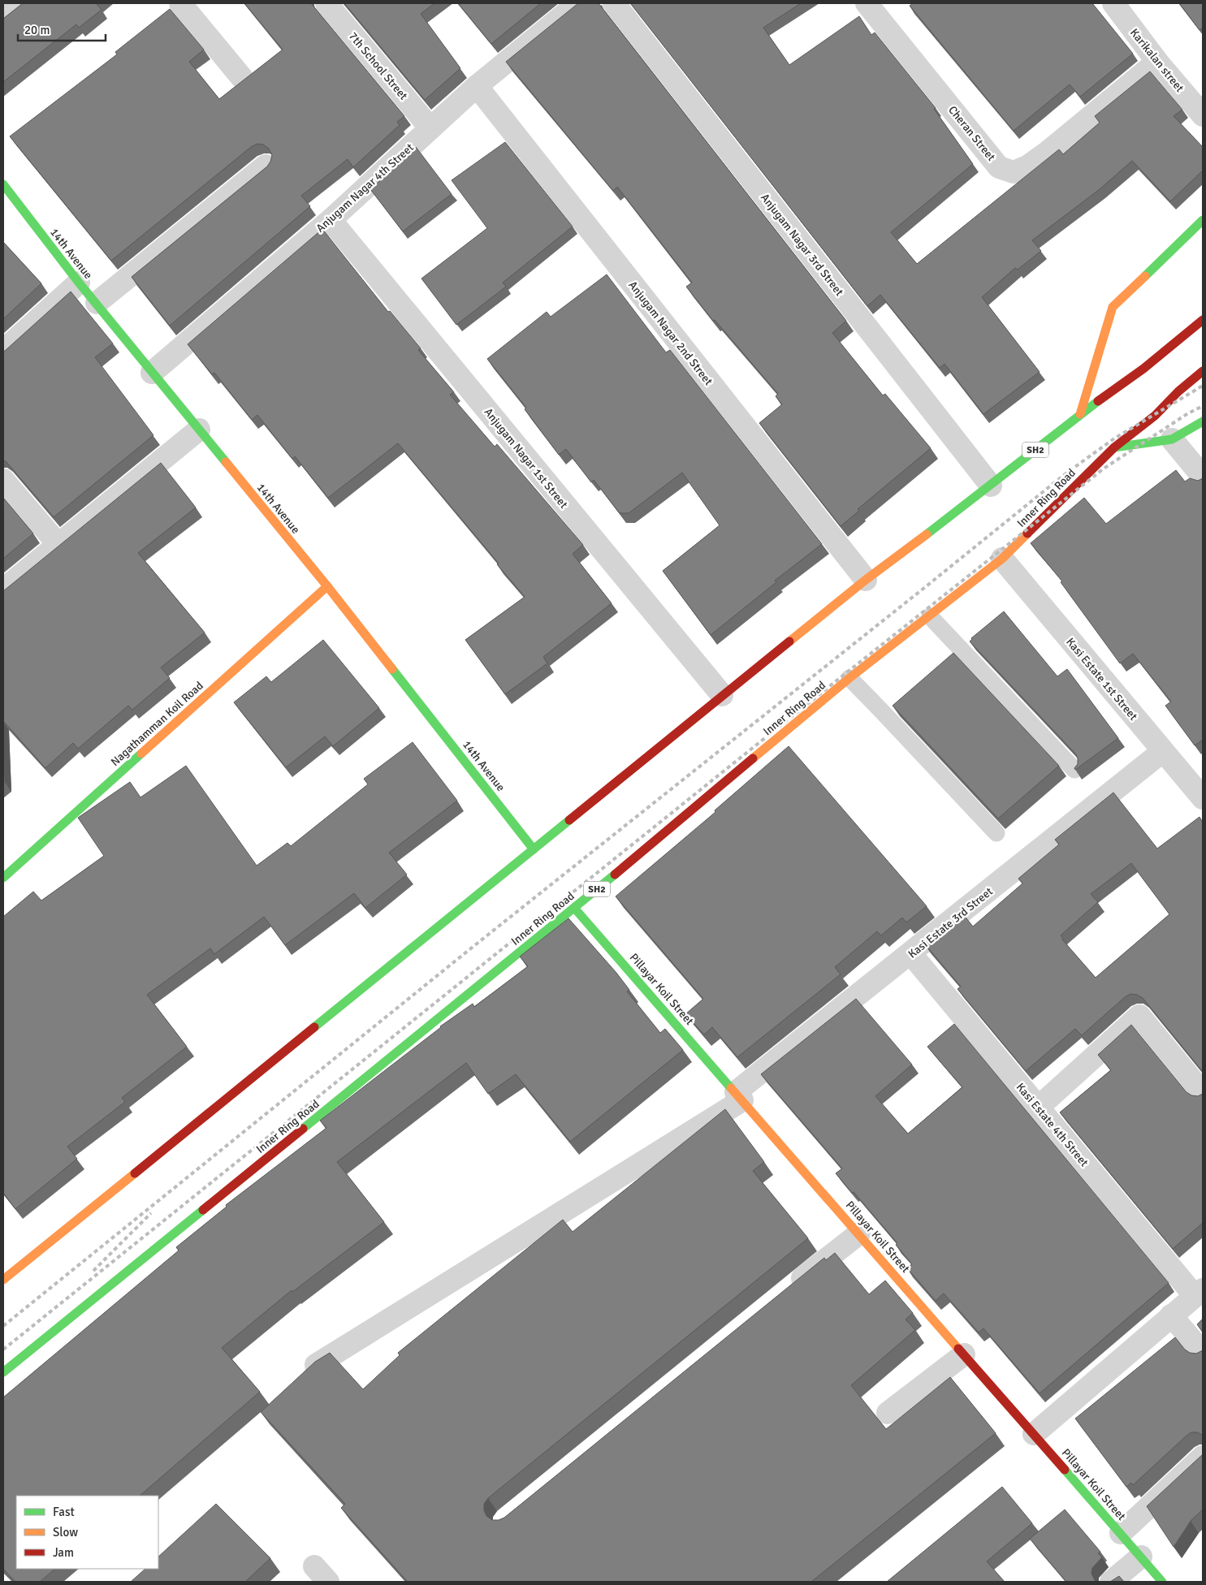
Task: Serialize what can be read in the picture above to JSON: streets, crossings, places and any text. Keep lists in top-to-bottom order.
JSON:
{
  "streets": {
    "main road": [
      "14th Avenue",
      "SH2",
      "Inner Ring Road",
      "Nagathamman Koil Road",
      "Pillayar Koil Street"
    ],
    "street": [
      "Karikalan street",
      "7th School Street",
      "Cheran Street",
      "Anjugam Nagar 4th Street",
      "Anjugam Nagar 3rd Street",
      "Anjugam Nagar 2nd Street",
      "Anjugam Nagar 1st Street",
      "Kasi Estate 1st Street",
      "Kasi Estate 3rd Street",
      "Kasi Estate 4th Street"
    ]
  },
  "crossings": [
    ["Karikalan street", "Cheran Street"],
    ["7th School Street", "Anjugam Nagar 4th Street"],
    ["Anjugam Nagar 4th Street", "14th Avenue"],
    ["Anjugam Nagar 4th Street", "Anjugam Nagar 2nd Street"],
    ["Anjugam Nagar 4th Street", "Anjugam Nagar 1st Street"],
    ["Anjugam Nagar 3rd Street", "SH2"],
    ["14th Avenue", "SH2"],
    ["14th Avenue", "Nagathamman Koil Road"],
    ["Anjugam Nagar 2nd Street", "SH2"],
    ["SH2", "Anjugam Nagar 1st Street"],
    ["Inner Ring Road", "Kasi Estate 1st Street"],
    ["Inner Ring Road", "Pillayar Koil Street"],
    ["Kasi Estate 1st Street", "Kasi Estate 3rd Street"],
    ["Kasi Estate 3rd Street", "Pillayar Koil Street"],
    ["Kasi Estate 3rd Street", "Kasi Estate 4th Street"]
  ],
  "legend": ["Fast", "Slow", "Jam"],
  "scale_bar": "20 m"
}
